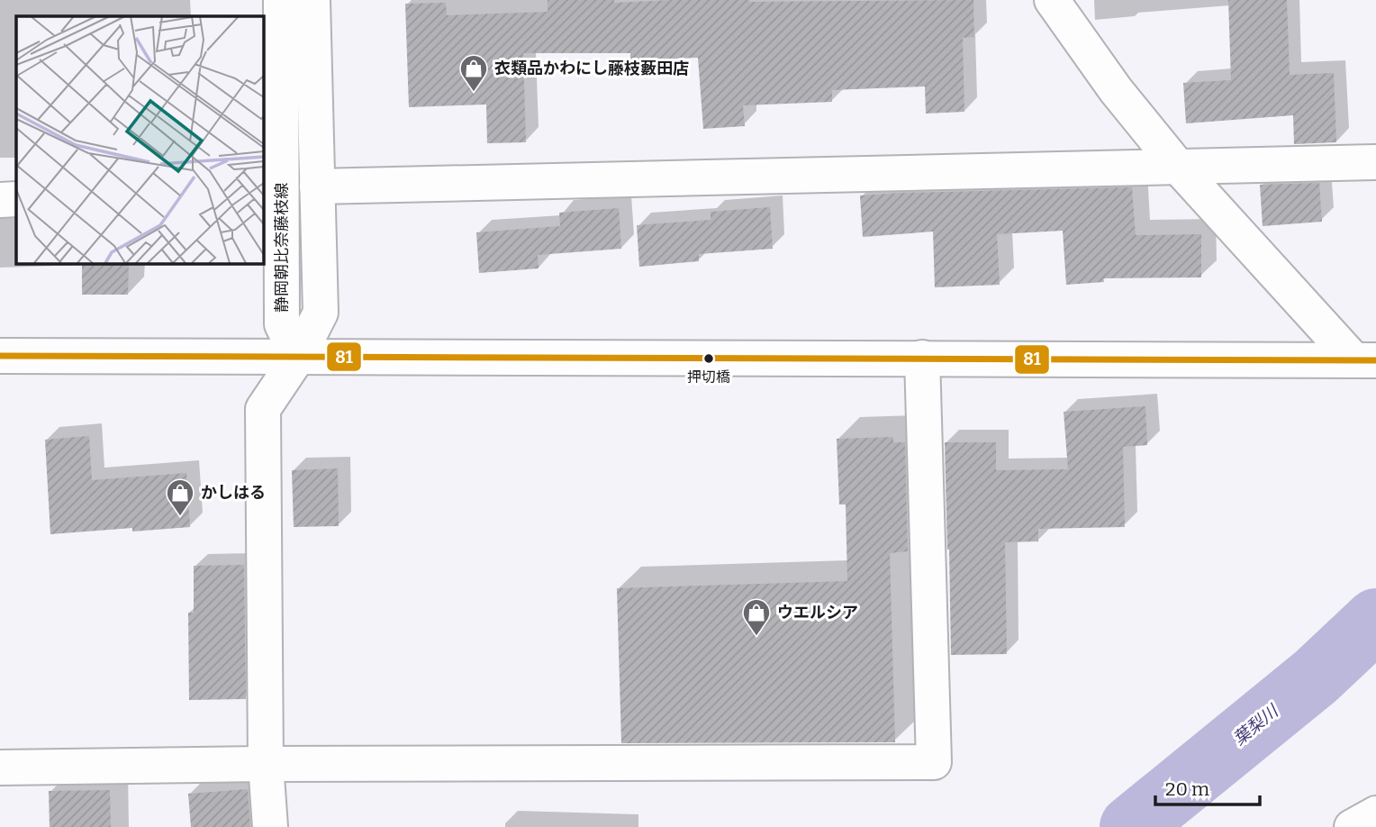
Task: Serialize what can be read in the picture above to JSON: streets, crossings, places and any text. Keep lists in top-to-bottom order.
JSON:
{
  "streets": {
    "street": ["静岡朝比奈藤枝線"]
  },
  "water": ["葉梨川"],
  "places": {
    "shop": ["衣類品かわにし藤枝藪田店", "かしはる", "ウエルシア"],
    "other": ["押切橋"]
  },
  "lines": ["transit line 81"],
  "scale_bar": "20 m"
}
